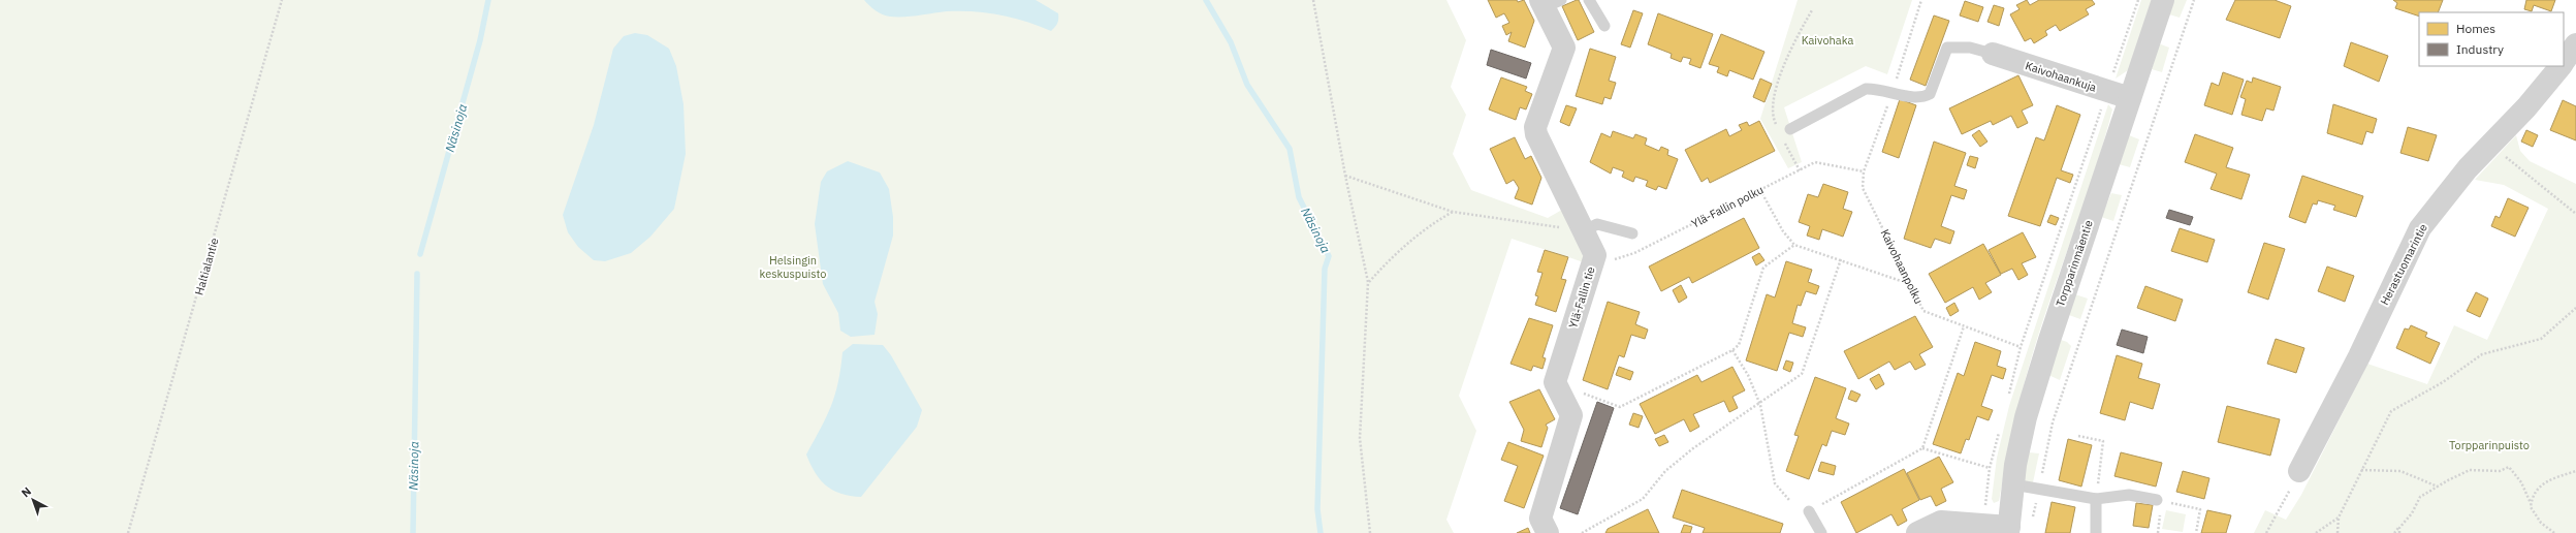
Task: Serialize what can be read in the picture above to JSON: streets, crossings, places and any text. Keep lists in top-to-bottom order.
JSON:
{
  "streets": {
    "street": [
      "Kaivohaankuja",
      "Torpparinmäentie",
      "Herastuomarintie",
      "Ylä-Fallin tie"
    ],
    "path": ["Ylä-Fallin polku", "Haltialantie", "Kaivohaanpolku"]
  },
  "crossings": [
    ["Kaivohaankuja", "Torpparinmäentie"],
    ["Ylä-Fallin polku", "Kaivohaanpolku"],
    ["Ylä-Fallin polku", "Ylä-Fallin tie"]
  ],
  "water": ["Näsinoja"],
  "parks": ["Kaivohaka", "Helsingin keskuspuisto", "Torpparinpuisto"],
  "legend": ["Homes", "Industry"],
  "north": "top left"
}
